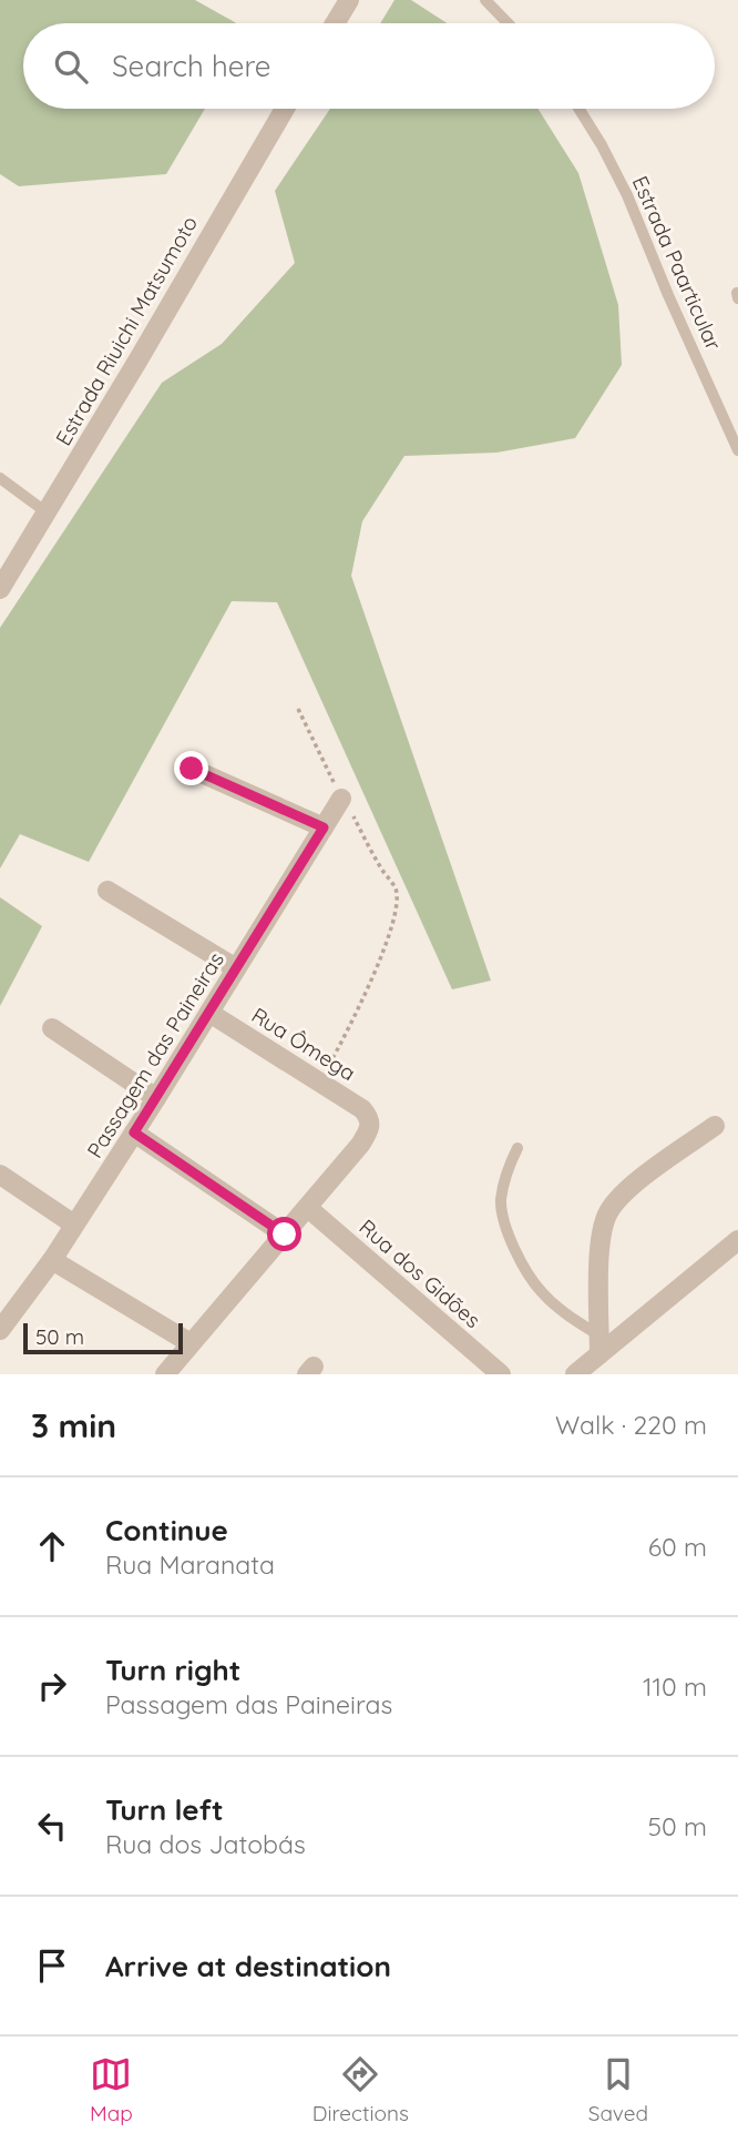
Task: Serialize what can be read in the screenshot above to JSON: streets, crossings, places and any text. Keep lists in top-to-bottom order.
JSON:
{
  "streets": {
    "street": [
      "Estrada Riuichi Matsumoto",
      "Rua Ômega",
      "Passagem das Paineiras",
      "Rua dos Gidões"
    ],
    "lane": ["Estrada Paarticular"]
  },
  "crossings": [
    ["Rua Ômega", "Passagem das Paineiras"],
    ["Rua Ômega", "Rua dos Gidões"]
  ],
  "scale_bar": "50 m",
  "page": {
    "search": "Search here",
    "scale": "50 m",
    "heading": ["3 min", "Walk · 220 m"],
    "list": [
      ["Continue", "Rua Maranata", "60 m"],
      ["Turn right", "Passagem das Paineiras", "110 m"],
      ["Turn left", "Rua dos Jatobás", "50 m"],
      "Arrive at destination"
    ],
    "nav": ["Map", "Directions", "Saved"]
  }
}
